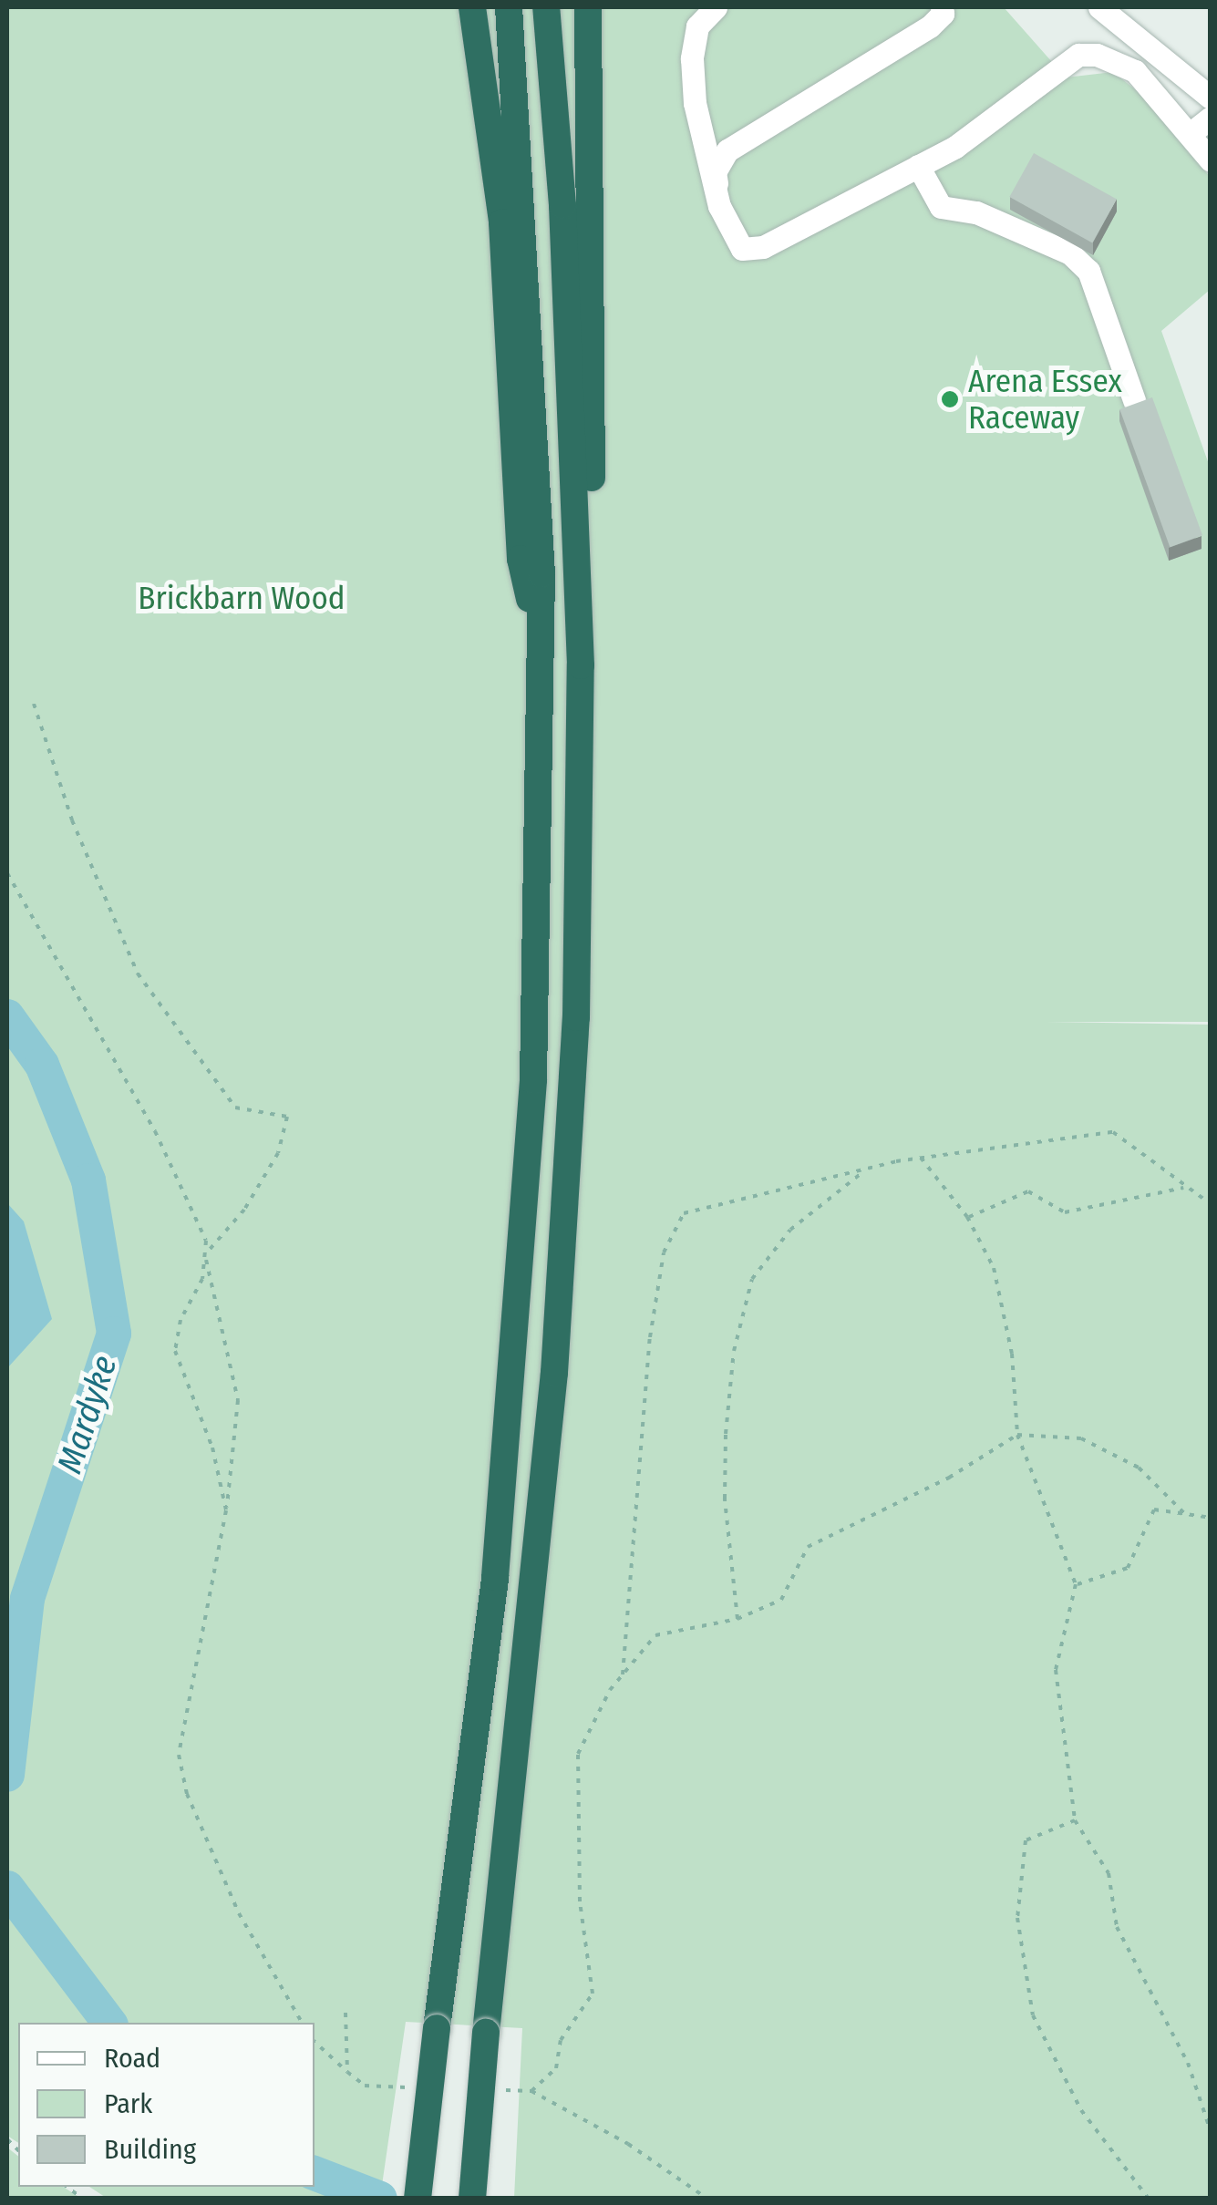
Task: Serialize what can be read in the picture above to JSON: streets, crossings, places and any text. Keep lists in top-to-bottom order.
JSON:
{
  "water": ["Mardyke"],
  "parks": ["Brickbarn Wood"],
  "places": ["Arena Essex Raceway"],
  "legend": ["Road", "Park", "Building"]
}
